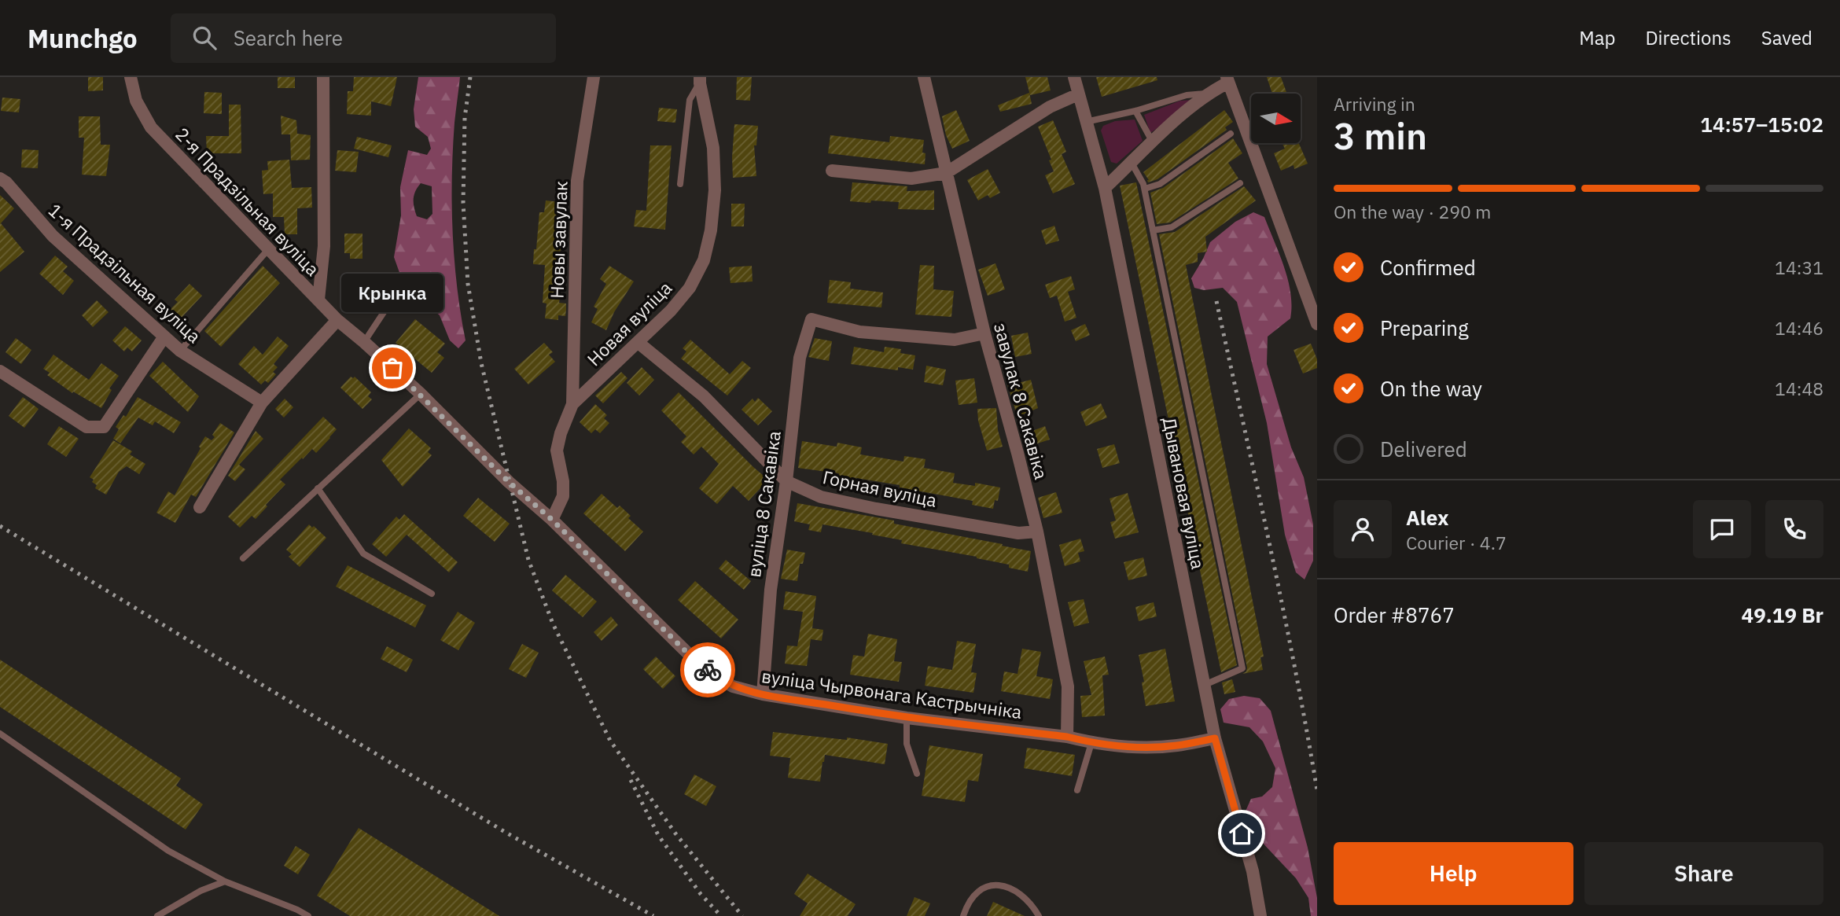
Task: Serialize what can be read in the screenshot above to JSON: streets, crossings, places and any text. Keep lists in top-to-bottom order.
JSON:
{
  "streets": {
    "street": [
      "2-я Прадзільная вуліца",
      "Новы завулак",
      "1-я Прадзільная вуліца",
      "Новая вуліца",
      "завулак 8 Сакавіка",
      "Горная вуліца",
      "Дывановая вуліца",
      "вуліца 8 Сакавіка",
      "вуліца Чырвонага Кастрычніка"
    ]
  },
  "crossings": [
    ["2-я Прадзільная вуліца", "вуліца Чырвонага Кастрычніка"],
    ["Новы завулак", "Новая вуліца"],
    ["Новая вуліца", "Горная вуліца"],
    ["Новая вуліца", "вуліца Чырвонага Кастрычніка"],
    ["завулак 8 Сакавіка", "Горная вуліца"],
    ["завулак 8 Сакавіка", "вуліца 8 Сакавіка"],
    ["завулак 8 Сакавіка", "вуліца Чырвонага Кастрычніка"],
    ["Горная вуліца", "вуліца 8 Сакавіка"],
    ["Дывановая вуліца", "вуліца Чырвонага Кастрычніка"],
    ["вуліца 8 Сакавіка", "вуліца Чырвонага Кастрычніка"]
  ],
  "places": ["Крынка"],
  "north": "right",
  "page": {
    "header": "Munchgo",
    "search": "Search here",
    "nav": ["Map", "Directions", "Saved"],
    "heading": ["3 min", "Arriving in", "14:57–15:02"],
    "panel": [
      "Alex",
      "Courier · 4.7",
      "Order #8767",
      "49.19 Br"
    ],
    "bar": "On the way · 290 m",
    "list": [
      ["Confirmed", "14:31"],
      ["Preparing", "14:46"],
      ["On the way", "14:48"],
      "Delivered"
    ],
    "bubble": "Крынка",
    "buttons": ["Help", "Share"]
  }
}
